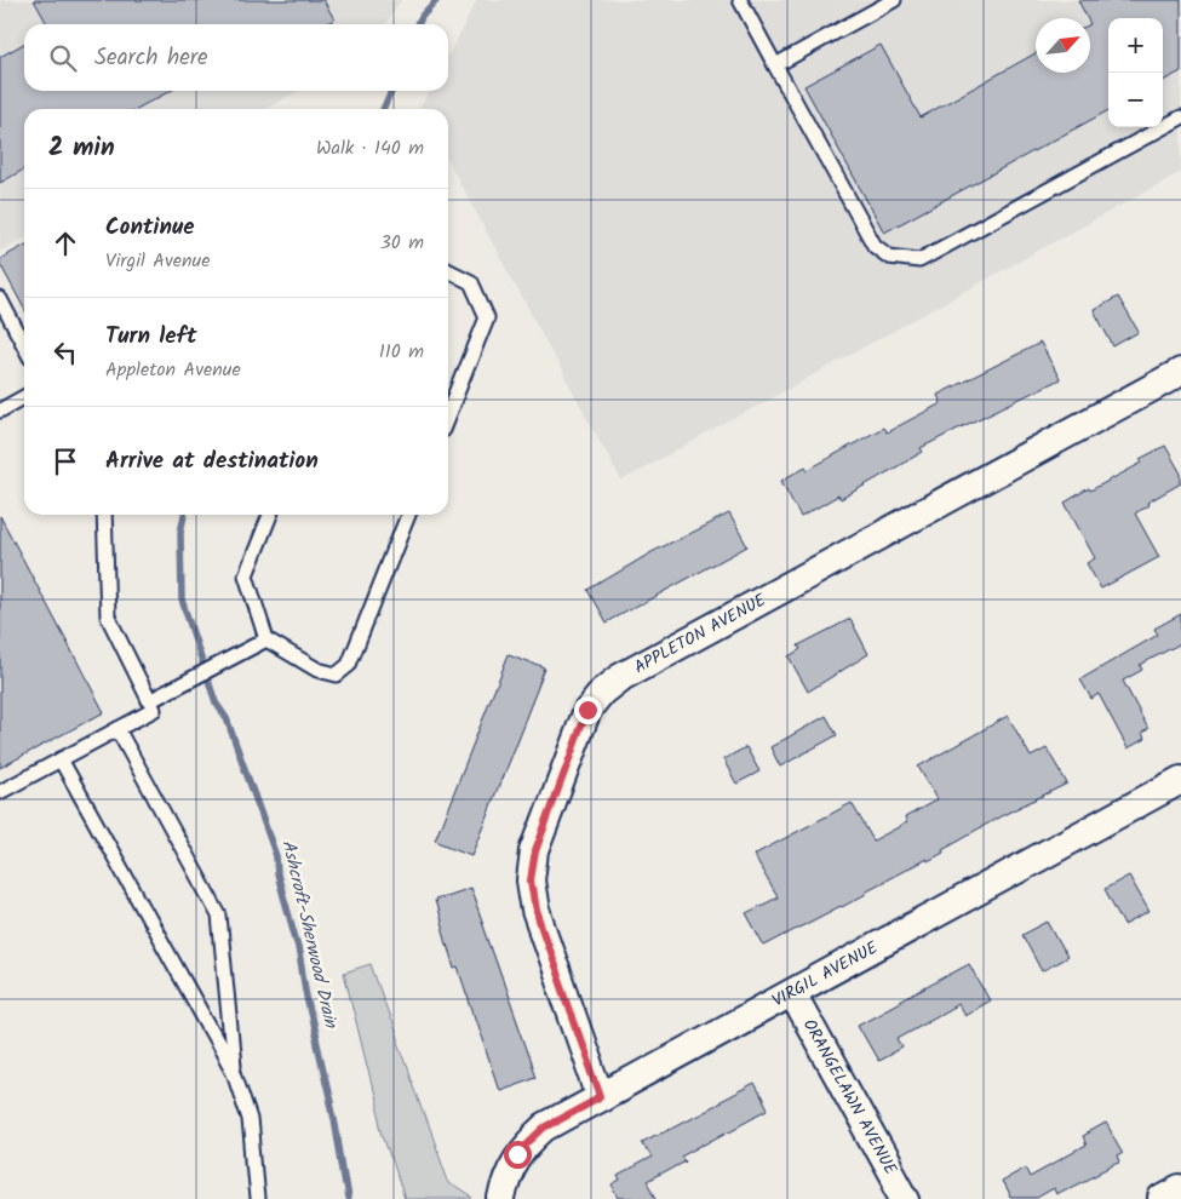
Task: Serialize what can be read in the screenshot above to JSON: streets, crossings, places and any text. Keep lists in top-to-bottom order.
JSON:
{
  "streets": {
    "street": ["APPLETON AVENUE", "VIRGIL AVENUE", "ORANGELAWN AVENUE"]
  },
  "crossings": [
    ["APPLETON AVENUE", "VIRGIL AVENUE"],
    ["VIRGIL AVENUE", "ORANGELAWN AVENUE"]
  ],
  "water": ["Ashcroft-Sherwood Drain"],
  "north": "top right",
  "page": {
    "map_buttons": ["+", "−"],
    "search": "Search here",
    "heading": ["2 min", "Walk · 140 m"],
    "list": [
      ["Continue", "Virgil Avenue", "30 m"],
      ["Turn left", "Appleton Avenue", "110 m"],
      "Arrive at destination"
    ]
  }
}
